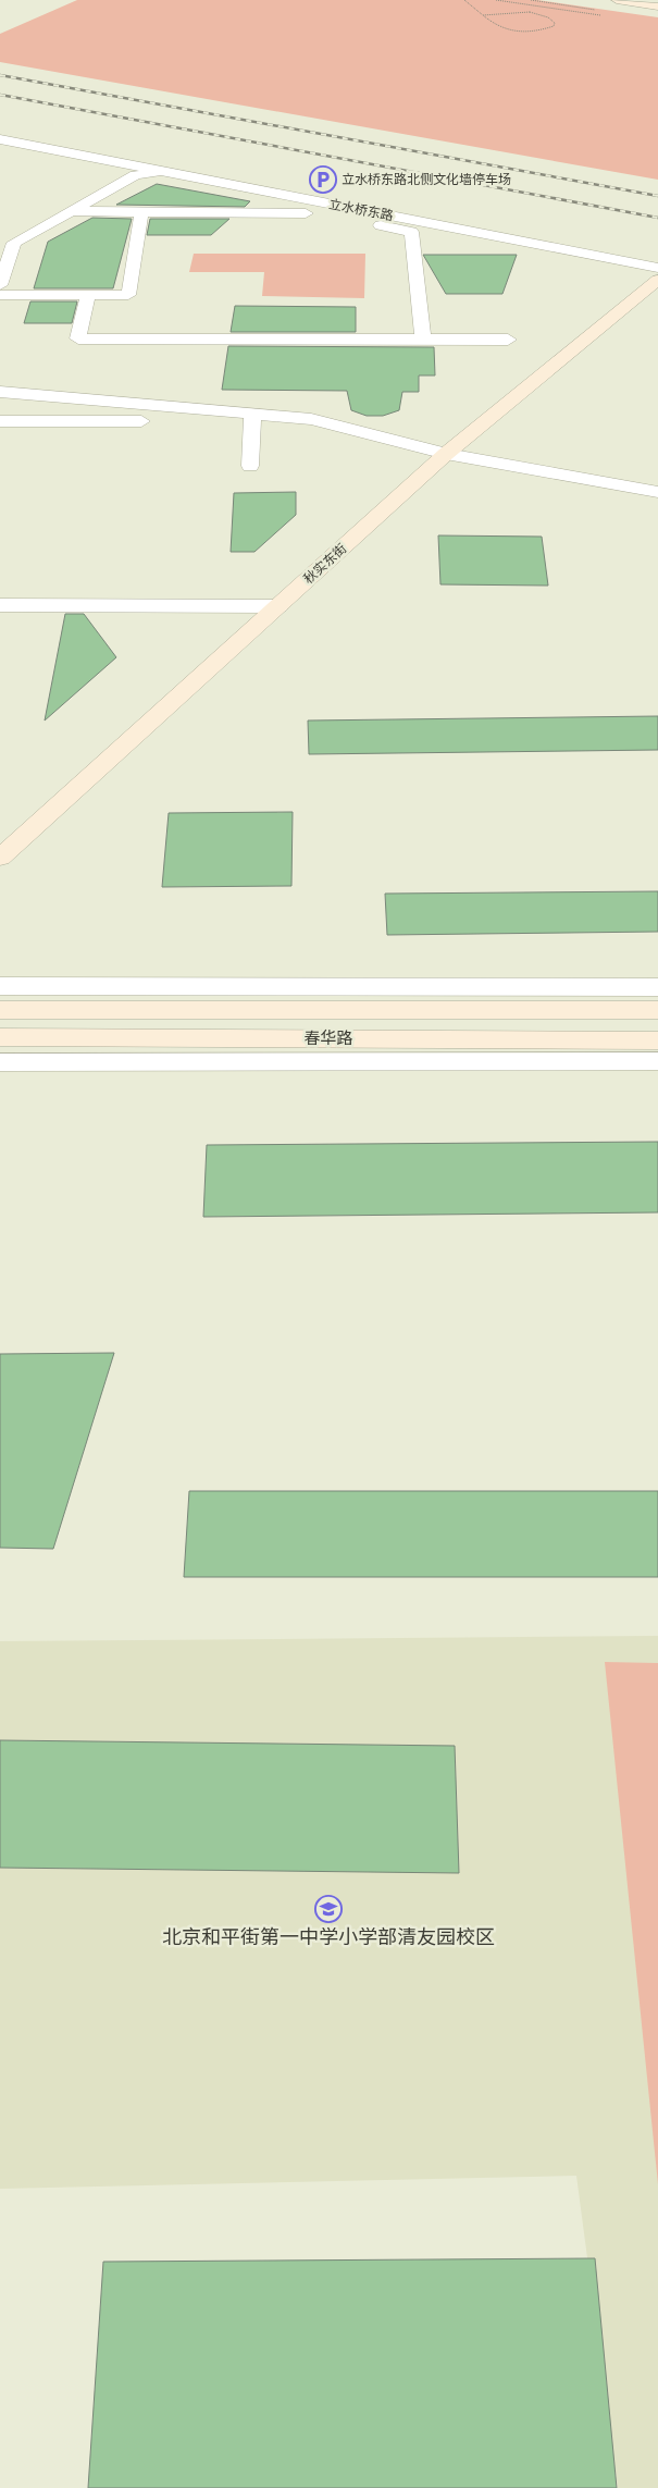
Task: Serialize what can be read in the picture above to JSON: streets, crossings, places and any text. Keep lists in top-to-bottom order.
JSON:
{
  "streets": {
    "street": ["立水桥东路", "秋实东街", "春华路"]
  },
  "places": {
    "parking": ["立水桥东路北侧文化墙停车场"],
    "school or university": ["北京和平街第一中学小学部清友园校区"]
  }
}
